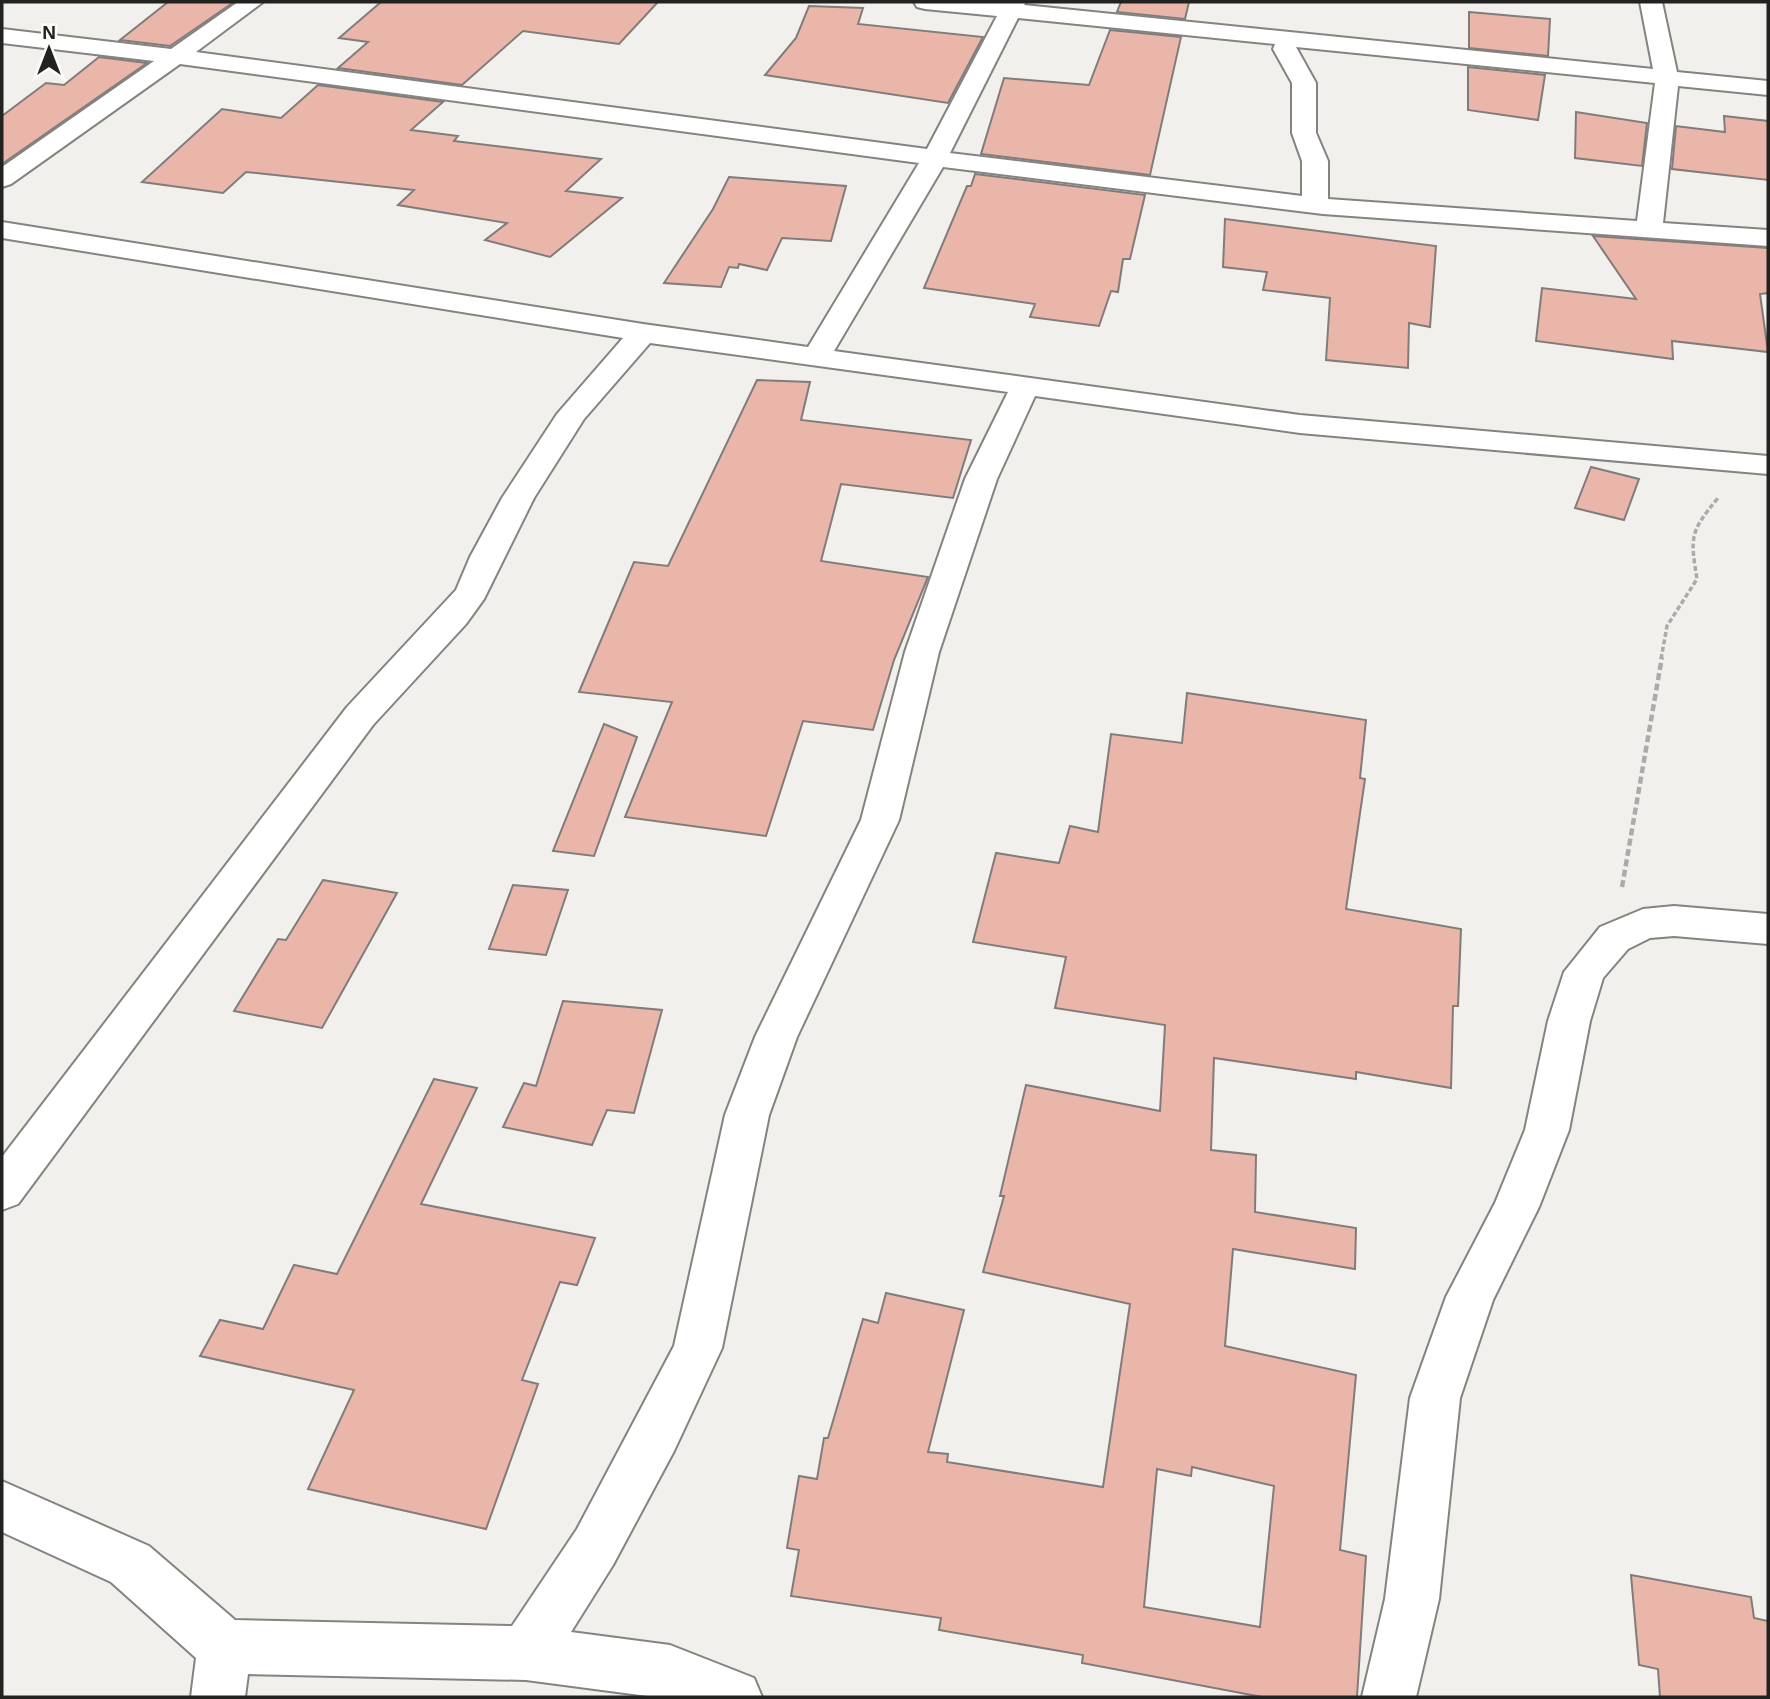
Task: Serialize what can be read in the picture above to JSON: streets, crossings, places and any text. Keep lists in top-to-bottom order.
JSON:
{
  "north": "top"
}
